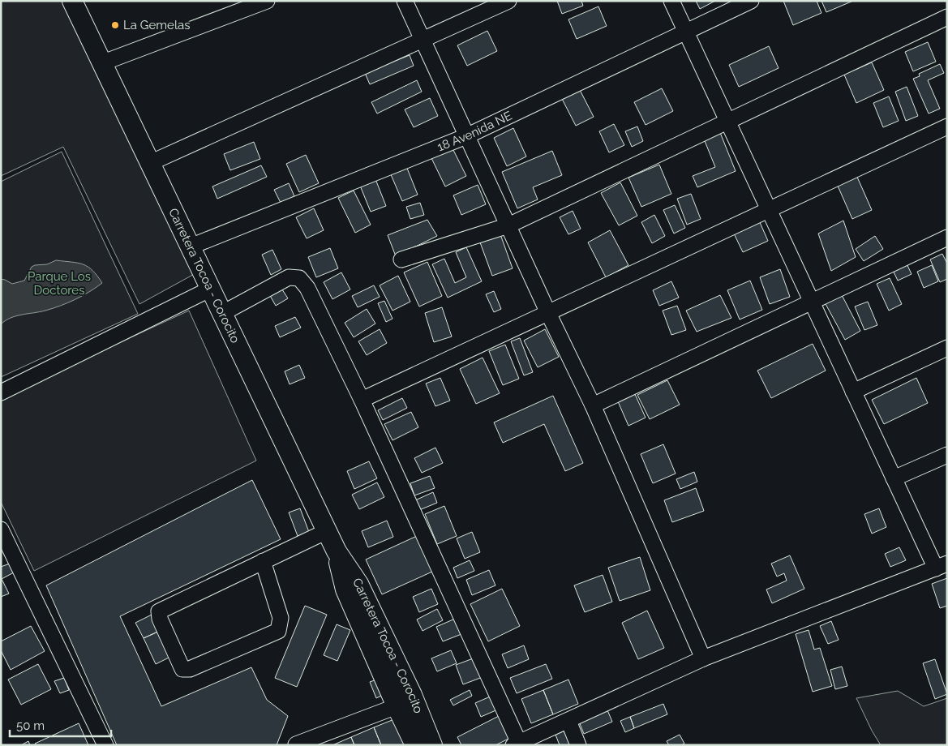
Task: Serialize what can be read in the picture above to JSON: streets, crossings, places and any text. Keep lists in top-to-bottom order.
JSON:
{
  "streets": {
    "main road": ["Carretera Tocoa - Corocito"],
    "street": ["18 Avenida NE"]
  },
  "crossings": [
    ["18 Avenida NE", "Carretera Tocoa - Corocito"]
  ],
  "parks": ["Parque Los Doctores"],
  "places": ["La Gemelas"],
  "scale_bar": "50 m"
}
